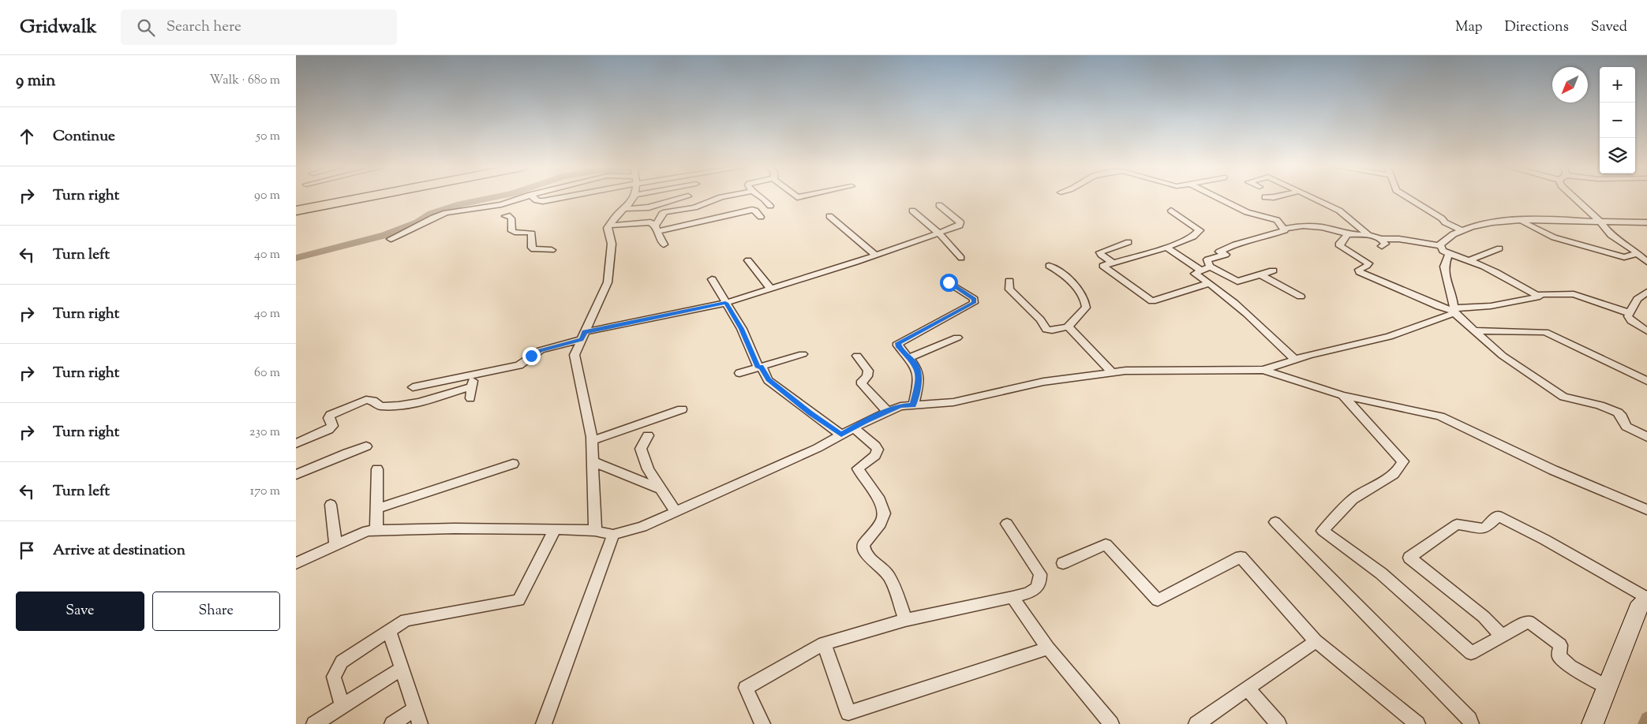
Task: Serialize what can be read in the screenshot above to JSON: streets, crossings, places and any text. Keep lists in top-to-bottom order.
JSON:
{
  "north": "bottom left",
  "page": {
    "header": "Gridwalk",
    "search": "Search here",
    "nav": ["Map", "Directions", "Saved"],
    "heading": ["9 min", "Walk · 680 m"],
    "map_buttons": ["+", "−"],
    "list": [
      ["Continue", "50 m"],
      ["Turn right", "90 m"],
      ["Turn left", "40 m"],
      ["Turn right", "40 m"],
      ["Turn right", "60 m"],
      ["Turn right", "230 m"],
      ["Turn left", "170 m"],
      "Arrive at destination"
    ],
    "buttons": ["Save", "Share"]
  }
}
